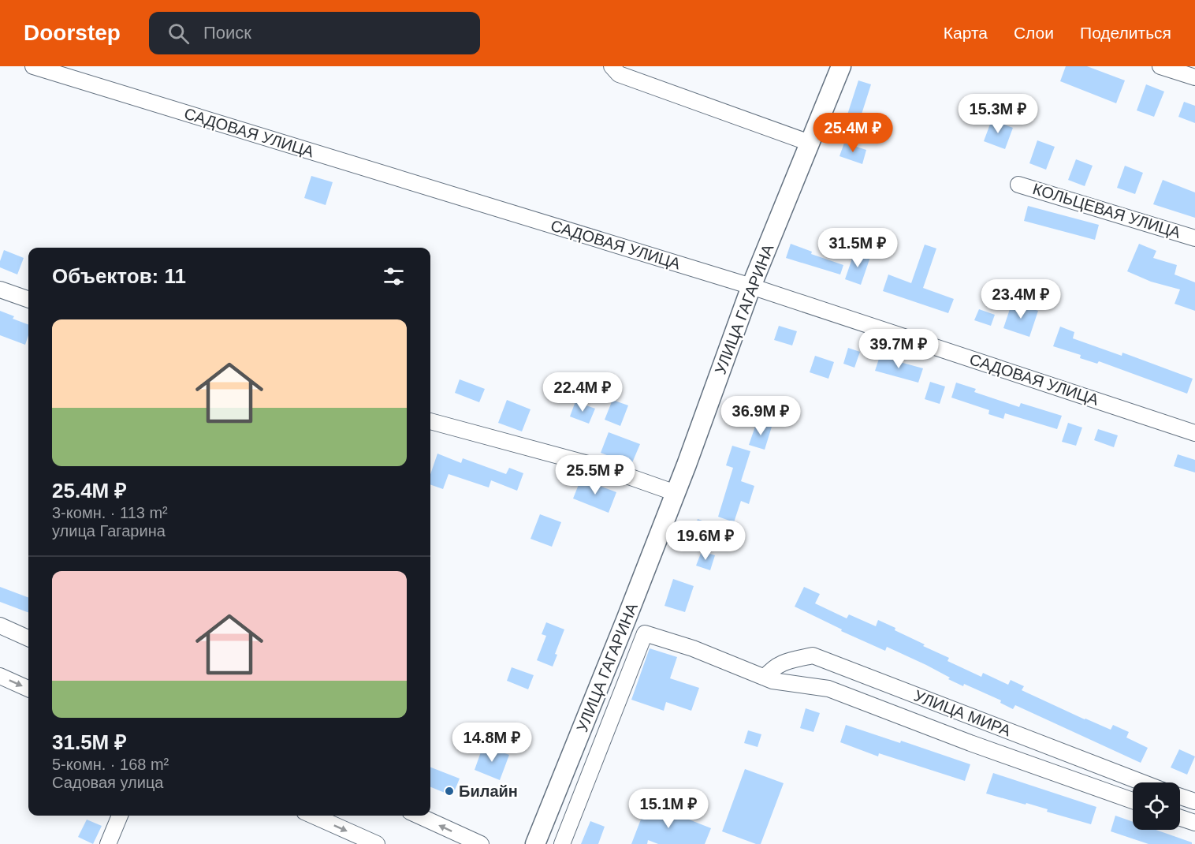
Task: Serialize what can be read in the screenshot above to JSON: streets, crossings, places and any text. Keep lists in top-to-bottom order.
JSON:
{
  "streets": {
    "main road": ["УЛИЦА ГАГАРИНА"],
    "street": ["САДОВАЯ УЛИЦА", "КОЛЬЦЕВАЯ УЛИЦА", "УЛИЦА МИРА"]
  },
  "crossings": [
    ["САДОВАЯ УЛИЦА", "УЛИЦА ГАГАРИНА"]
  ],
  "places": ["Билайн"],
  "page": {
    "header": "Doorstep",
    "search": "Поиск",
    "nav": ["Карта", "Слои", "Поделиться"],
    "price": [
      "15.3M ₽",
      "25.4M ₽",
      "31.5M ₽",
      "23.4M ₽",
      "39.7M ₽",
      "22.4M ₽",
      "36.9M ₽",
      "25.5M ₽",
      "19.6M ₽",
      "14.8M ₽",
      "15.1M ₽"
    ],
    "heading": "Объектов: 11",
    "list": [
      {
        "name": "25.4M ₽",
        "note": "3-комн. · 113 m² · улица Гагарина"
      },
      {
        "name": "31.5M ₽",
        "note": "5-комн. · 168 m² · Садовая улица"
      }
    ]
  }
}
